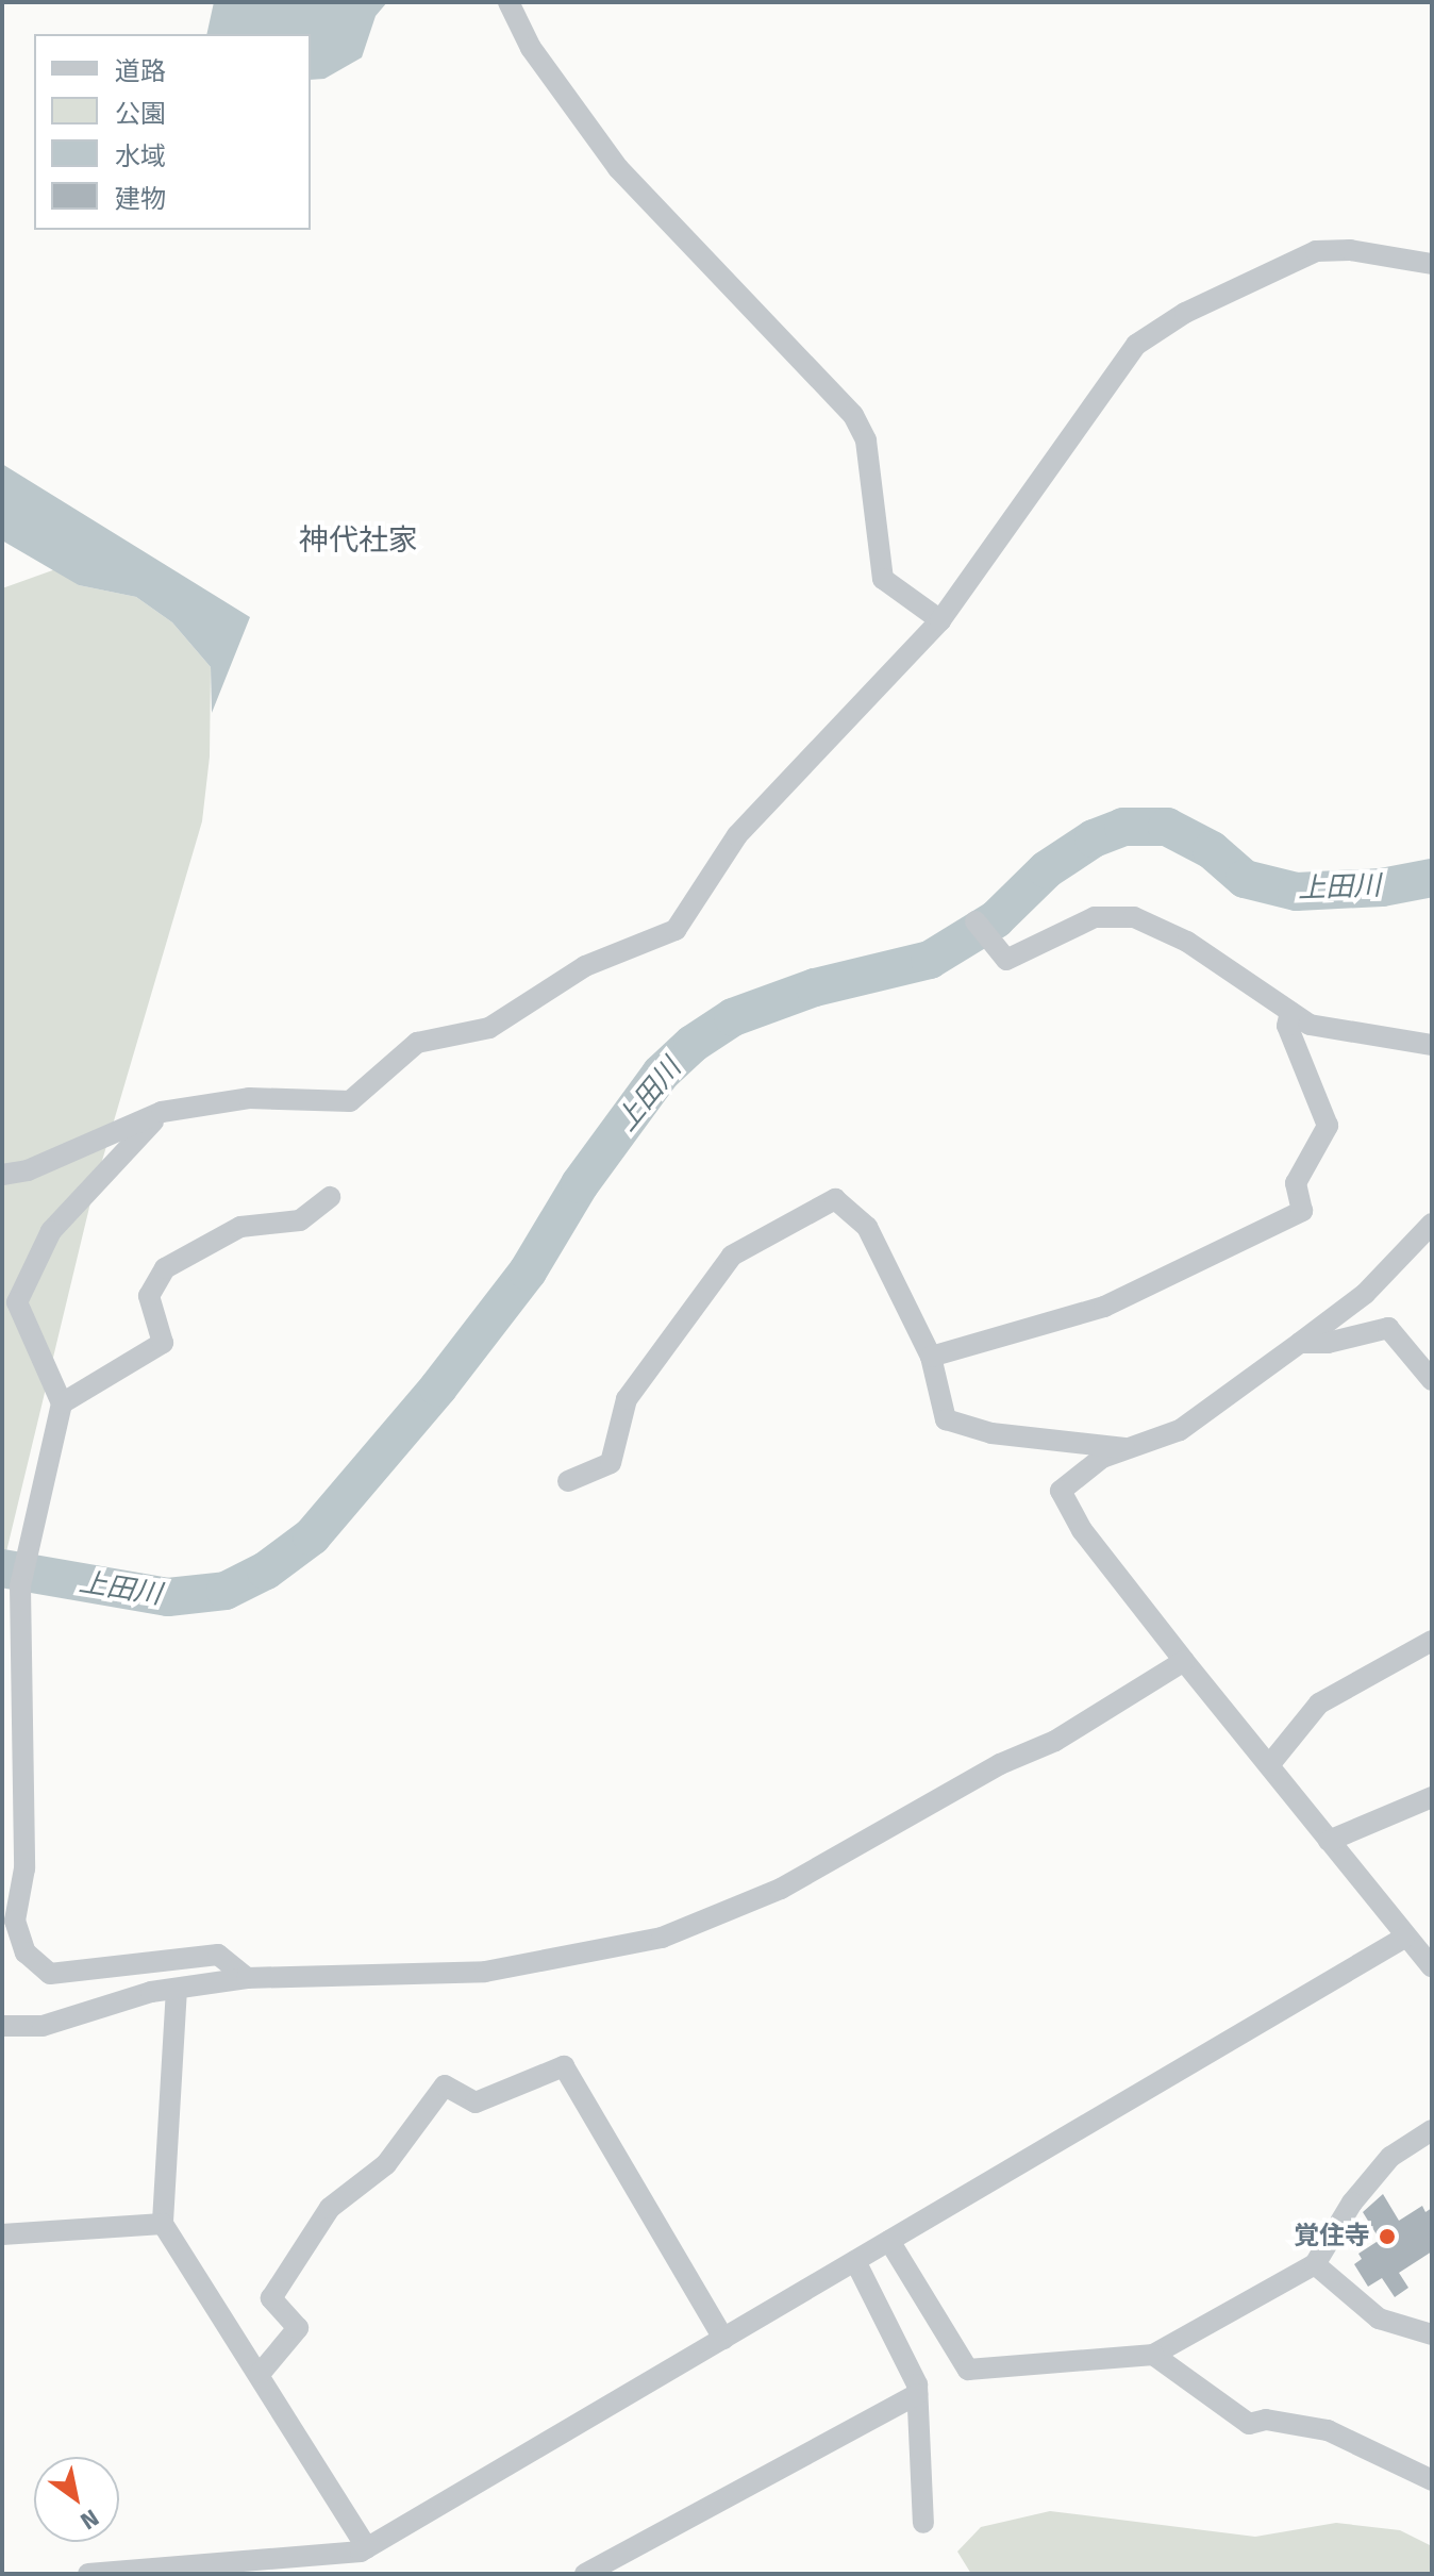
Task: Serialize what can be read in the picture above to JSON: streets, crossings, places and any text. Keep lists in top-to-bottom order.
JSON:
{
  "districts": ["神代社家"],
  "water": ["上田川"],
  "places": ["覚住寺"],
  "legend": [
    "道路",
    "公園",
    "水域",
    "建物"
  ],
  "north": "bottom right"
}
